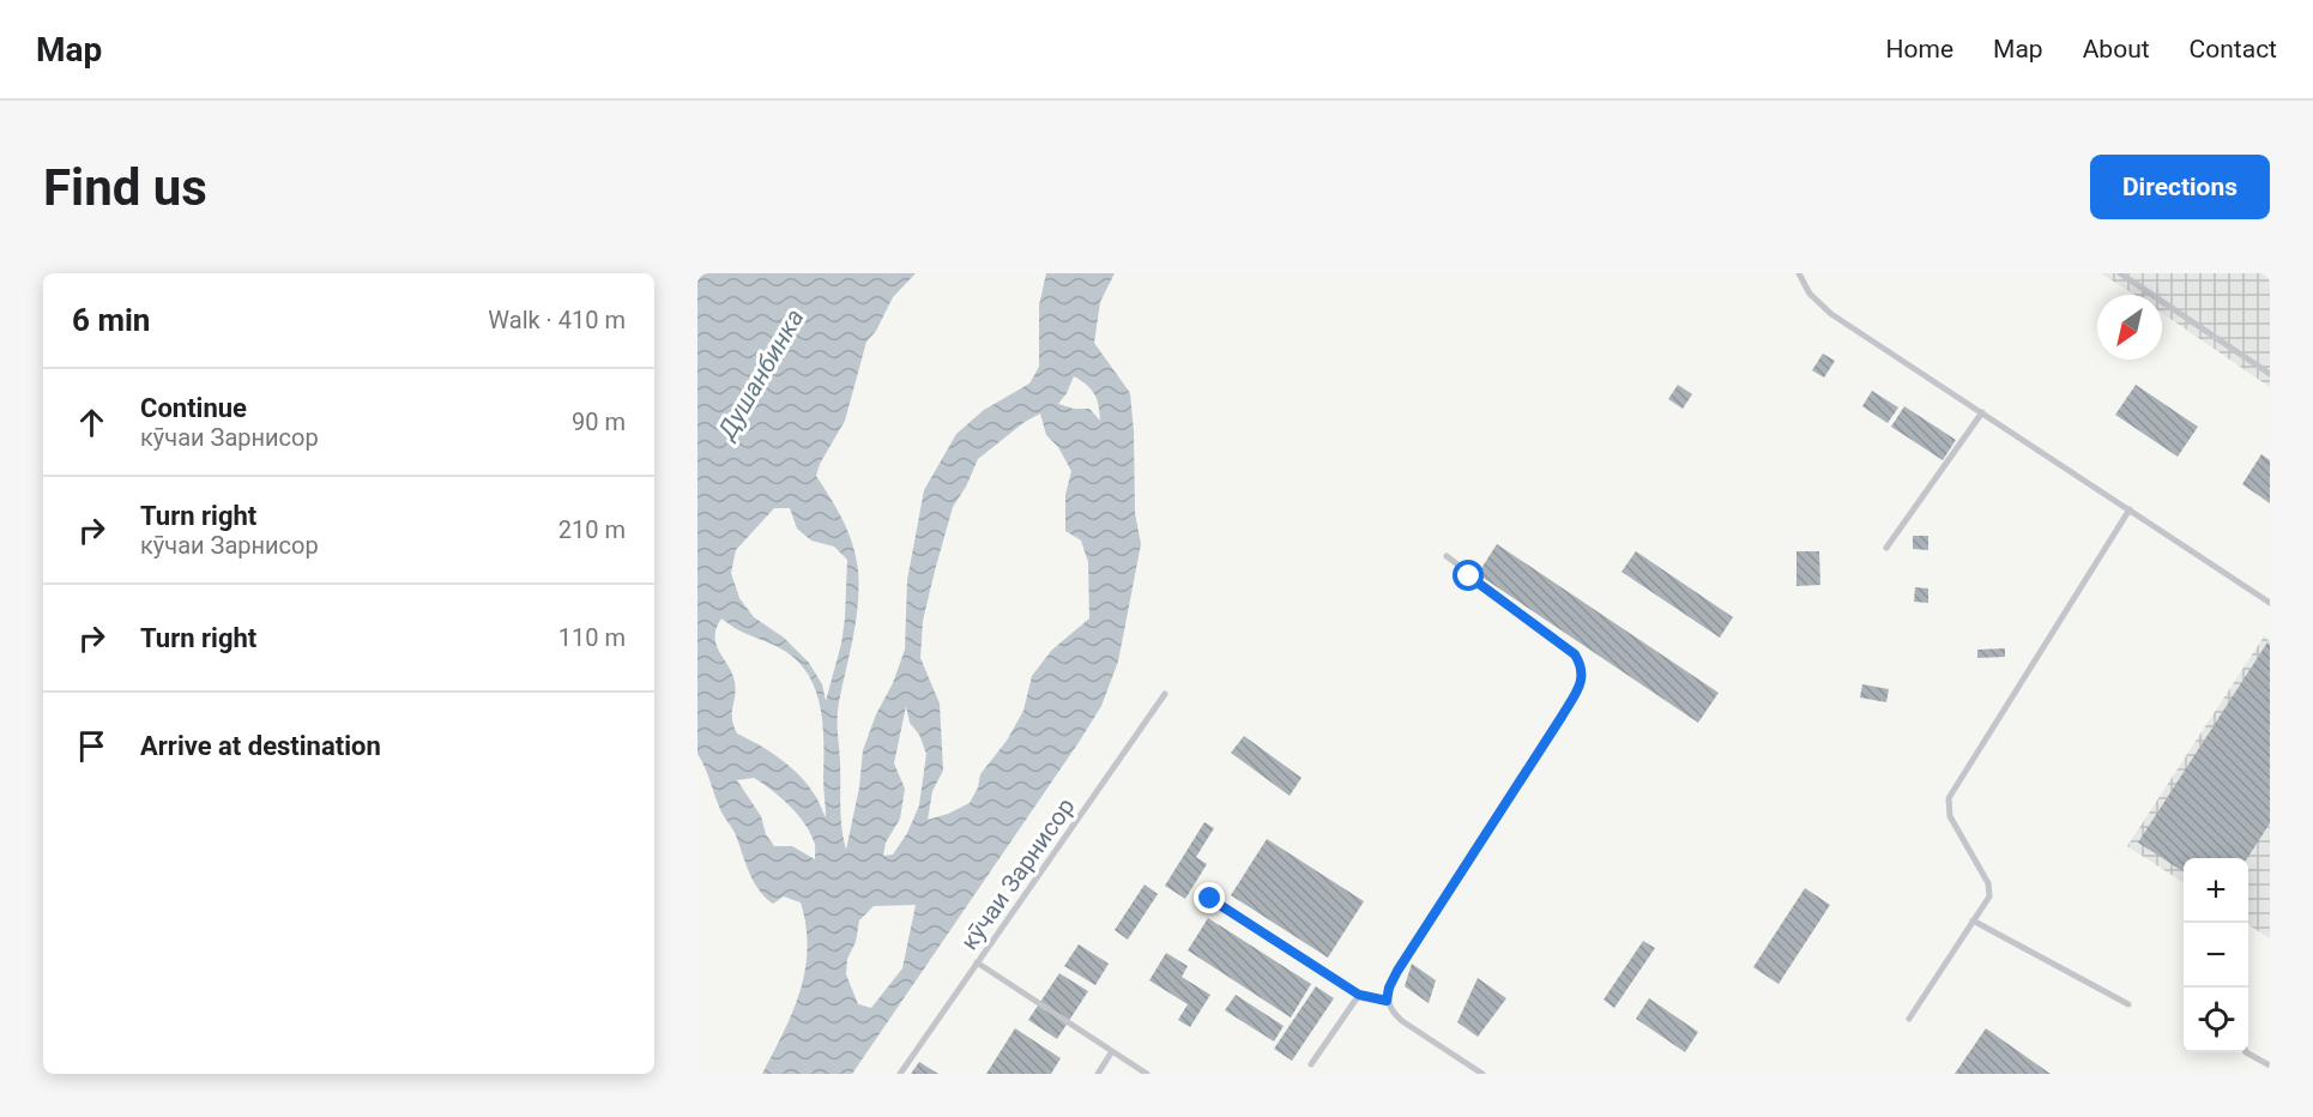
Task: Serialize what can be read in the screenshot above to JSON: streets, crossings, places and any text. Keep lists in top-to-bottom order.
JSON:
{
  "streets": {
    "lane": ["кӯчаи Зарнисор"]
  },
  "water": ["Душанбинка"],
  "north": "bottom left",
  "page": {
    "header": "Map",
    "nav": [
      "Home",
      "Map",
      "About",
      "Contact"
    ],
    "buttons": "Directions",
    "title": "Find us",
    "heading": ["6 min", "Walk · 410 m"],
    "list": [
      ["Continue", "кӯчаи Зарнисор", "90 m"],
      ["Turn right", "кӯчаи Зарнисор", "210 m"],
      ["Turn right", "110 m"],
      "Arrive at destination"
    ],
    "map_buttons": ["+", "−"]
  }
}
